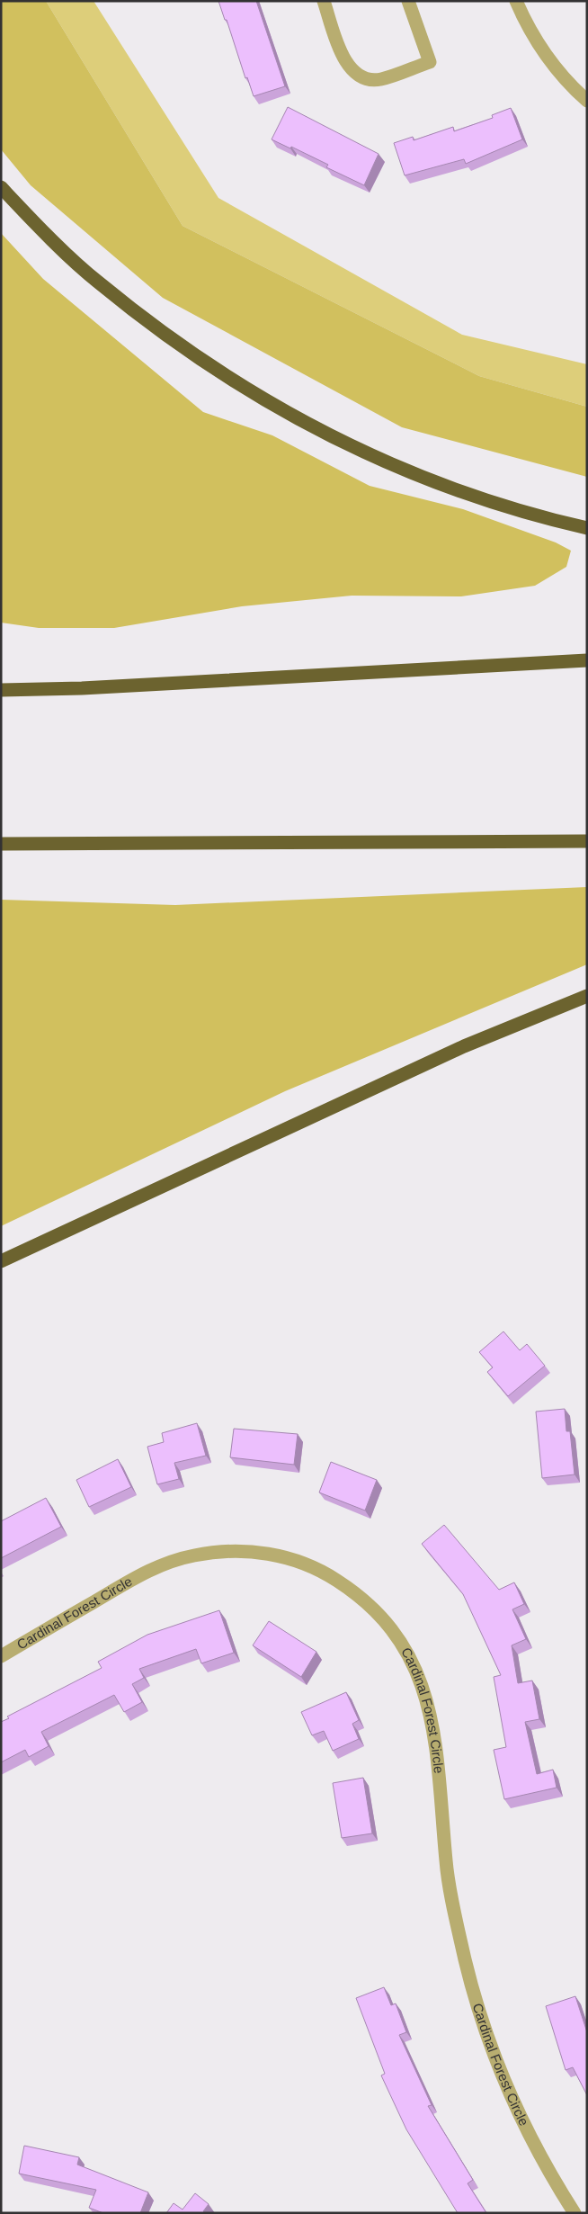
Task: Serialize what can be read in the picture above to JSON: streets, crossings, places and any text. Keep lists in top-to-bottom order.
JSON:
{
  "streets": {
    "street": ["Cardinal Forest Circle"]
  }
}
